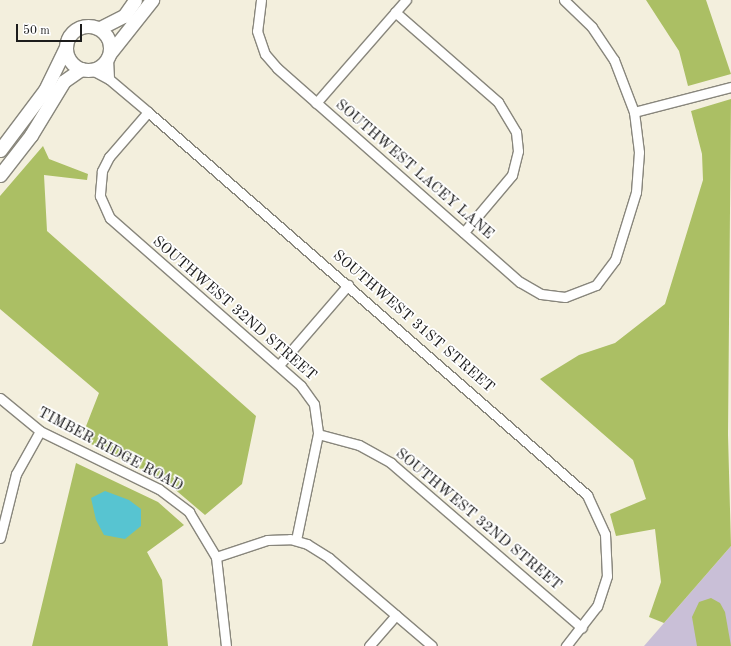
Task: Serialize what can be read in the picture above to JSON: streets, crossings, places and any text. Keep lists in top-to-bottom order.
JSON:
{
  "streets": {
    "street": [
      "SOUTHWEST LACEY LANE",
      "SOUTHWEST 32ND STREET",
      "SOUTHWEST 31ST STREET",
      "TIMBER RIDGE ROAD"
    ]
  },
  "crossings": [
    ["SOUTHWEST 32ND STREET", "SOUTHWEST 31ST STREET"]
  ],
  "scale_bar": "50 m"
}
